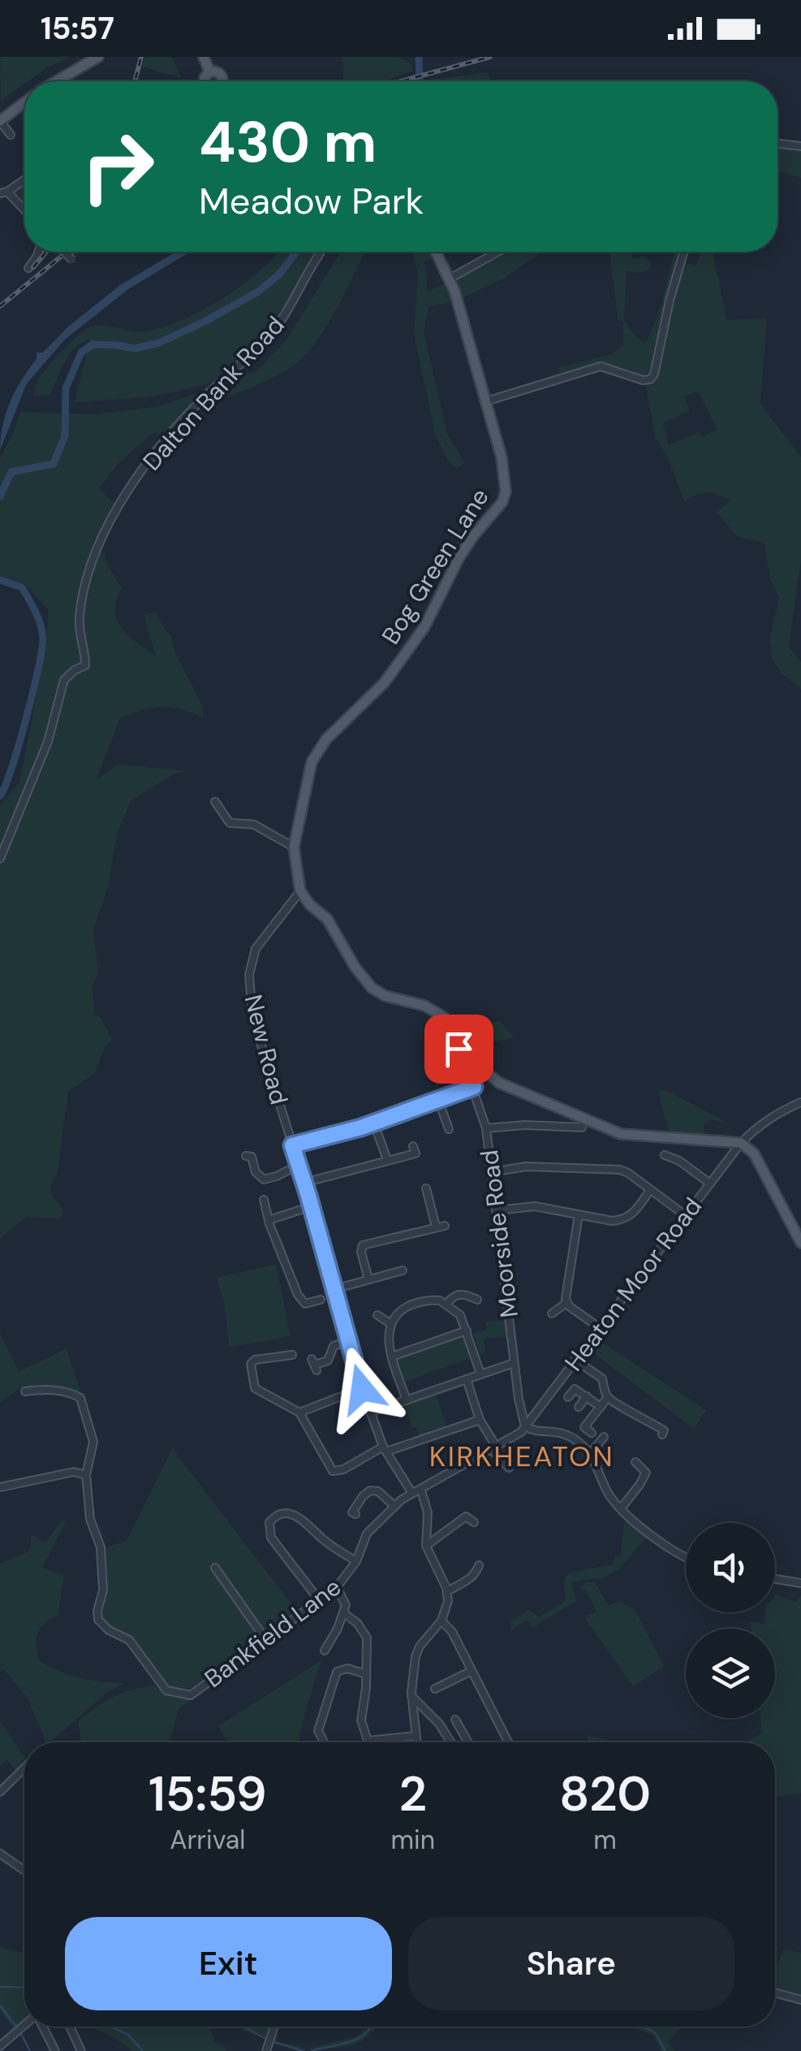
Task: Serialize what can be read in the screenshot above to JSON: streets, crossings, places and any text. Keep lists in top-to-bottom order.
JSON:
{
  "streets": {
    "main road": ["Bog Green Lane"],
    "street": [
      "Dalton Bank Road",
      "New Road",
      "Moorside Road",
      "Heaton Moor Road",
      "Bankfield Lane"
    ]
  },
  "crossings": [
    ["Bog Green Lane", "New Road"],
    ["New Road", "Bankfield Lane"],
    ["Moorside Road", "Heaton Moor Road"],
    ["Heaton Moor Road", "Bankfield Lane"]
  ],
  "districts": ["KIRKHEATON"],
  "page": {
    "status": "15:57",
    "turn": ["430 m", "Meadow Park"],
    "eta": [
      "15:59",
      "Arrival",
      "2",
      "min",
      "820",
      "m"
    ],
    "buttons": ["Exit", "Share"]
  }
}
